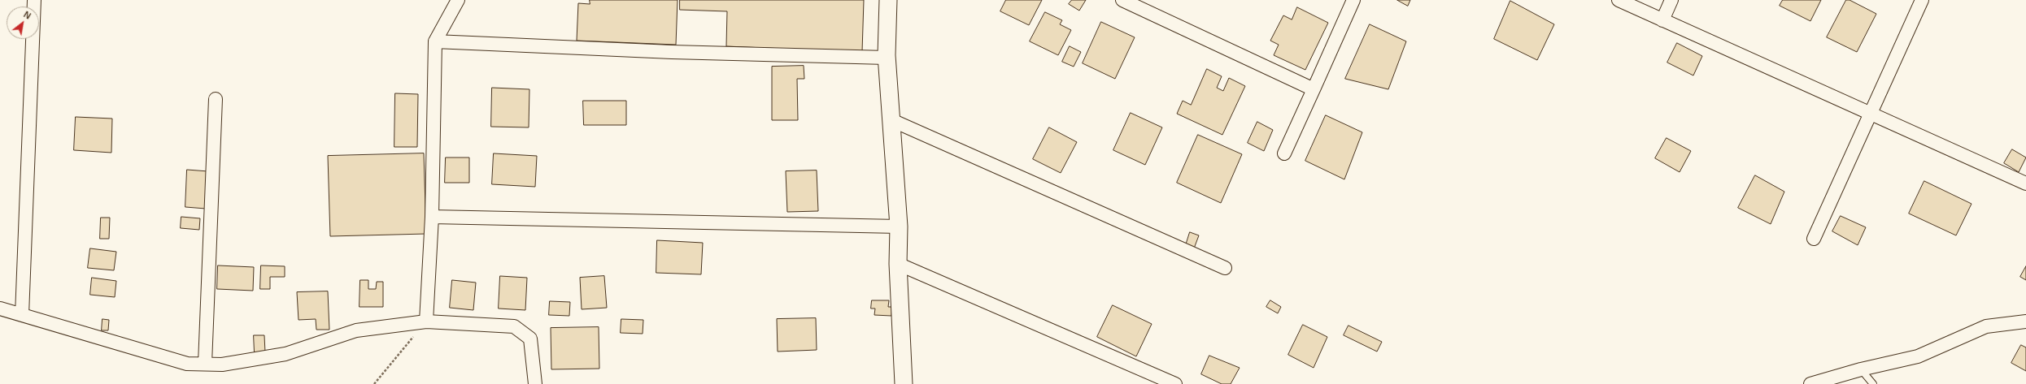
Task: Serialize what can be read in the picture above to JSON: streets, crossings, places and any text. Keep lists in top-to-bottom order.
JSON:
{
  "north": "top right"
}
